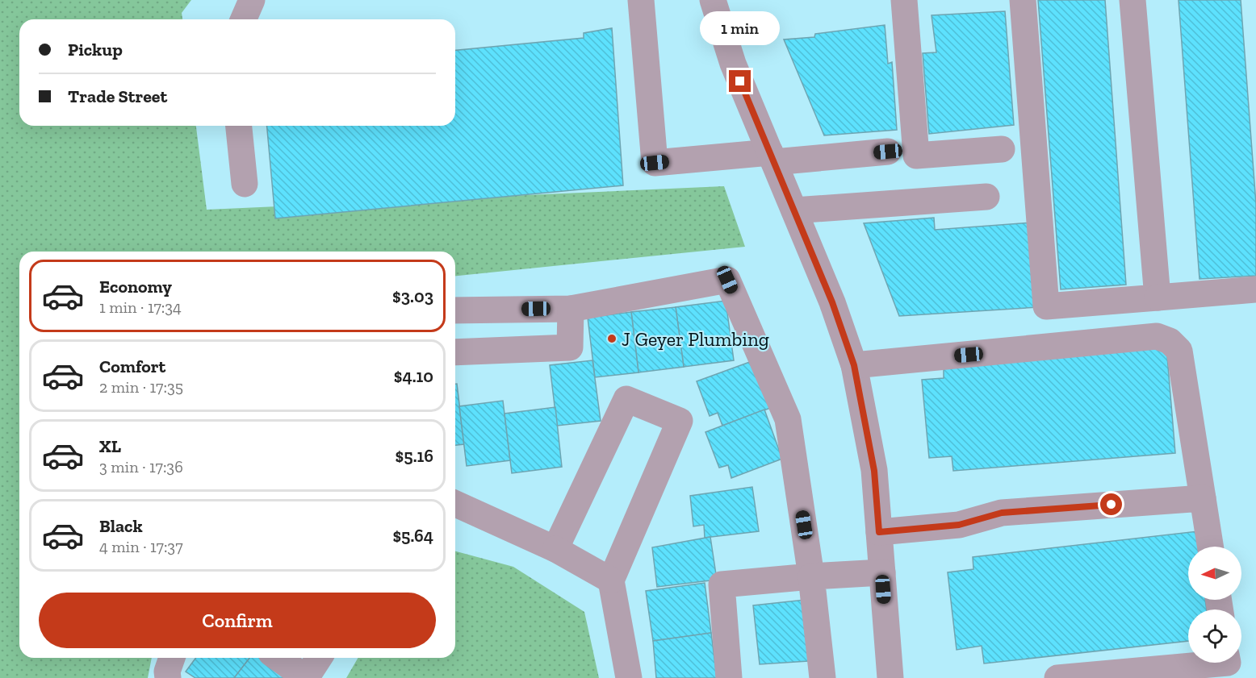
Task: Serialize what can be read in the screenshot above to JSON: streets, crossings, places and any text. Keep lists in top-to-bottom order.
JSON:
{
  "places": ["J Geyer Plumbing"],
  "north": "left",
  "page": {
    "bubble": "1 min",
    "banner": ["Pickup", "Trade Street"],
    "list": [
      {
        "name": "Economy",
        "note": "1 min · 17:34",
        "value": "$3.03"
      },
      {
        "name": "Comfort",
        "note": "2 min · 17:35",
        "value": "$4.10"
      },
      {
        "name": "XL",
        "note": "3 min · 17:36",
        "value": "$5.16"
      },
      {
        "name": "Black",
        "note": "4 min · 17:37",
        "value": "$5.64"
      }
    ],
    "buttons": "Confirm"
  }
}
